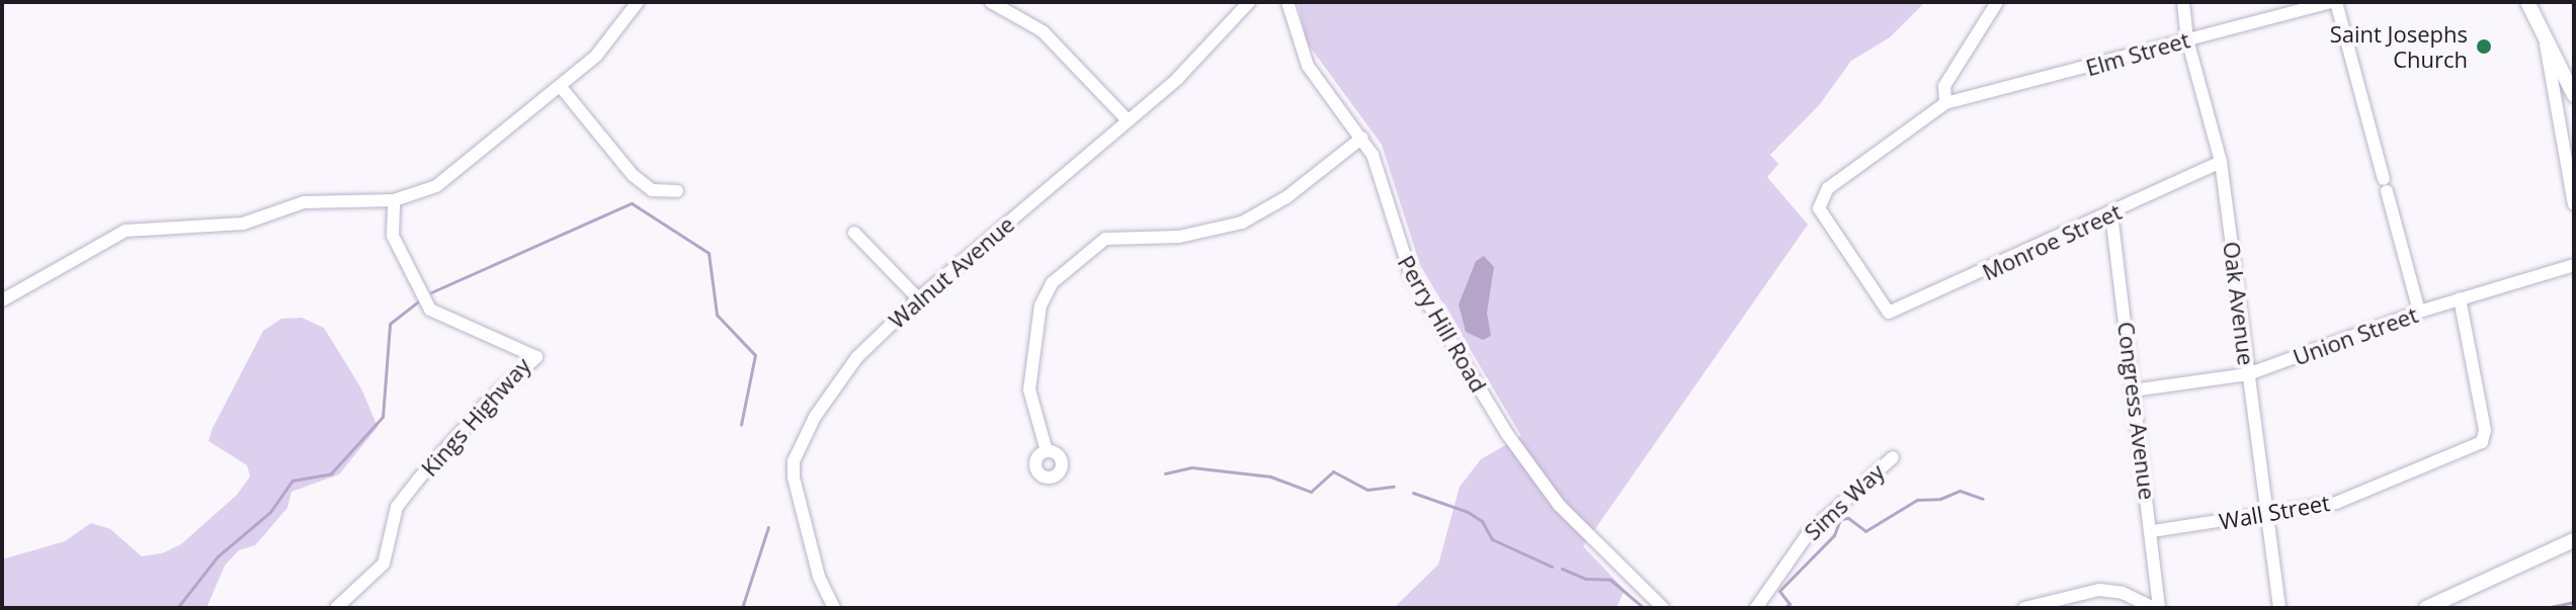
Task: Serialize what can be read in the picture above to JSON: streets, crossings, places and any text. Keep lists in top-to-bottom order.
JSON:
{
  "streets": {
    "street": [
      "Elm Street",
      "Monroe Street",
      "Walnut Avenue",
      "Oak Avenue",
      "Perry Hill Road",
      "Union Street",
      "Congress Avenue",
      "Kings Highway",
      "Sims Way",
      "Wall Street"
    ]
  },
  "crossings": [
    ["Elm Street", "Monroe Street"],
    ["Elm Street", "Oak Avenue"],
    ["Monroe Street", "Oak Avenue"],
    ["Monroe Street", "Congress Avenue"],
    ["Oak Avenue", "Union Street"],
    ["Oak Avenue", "Wall Street"],
    ["Union Street", "Congress Avenue"],
    ["Union Street", "Wall Street"],
    ["Congress Avenue", "Wall Street"]
  ],
  "places": ["Saint Josephs Church"]
}
